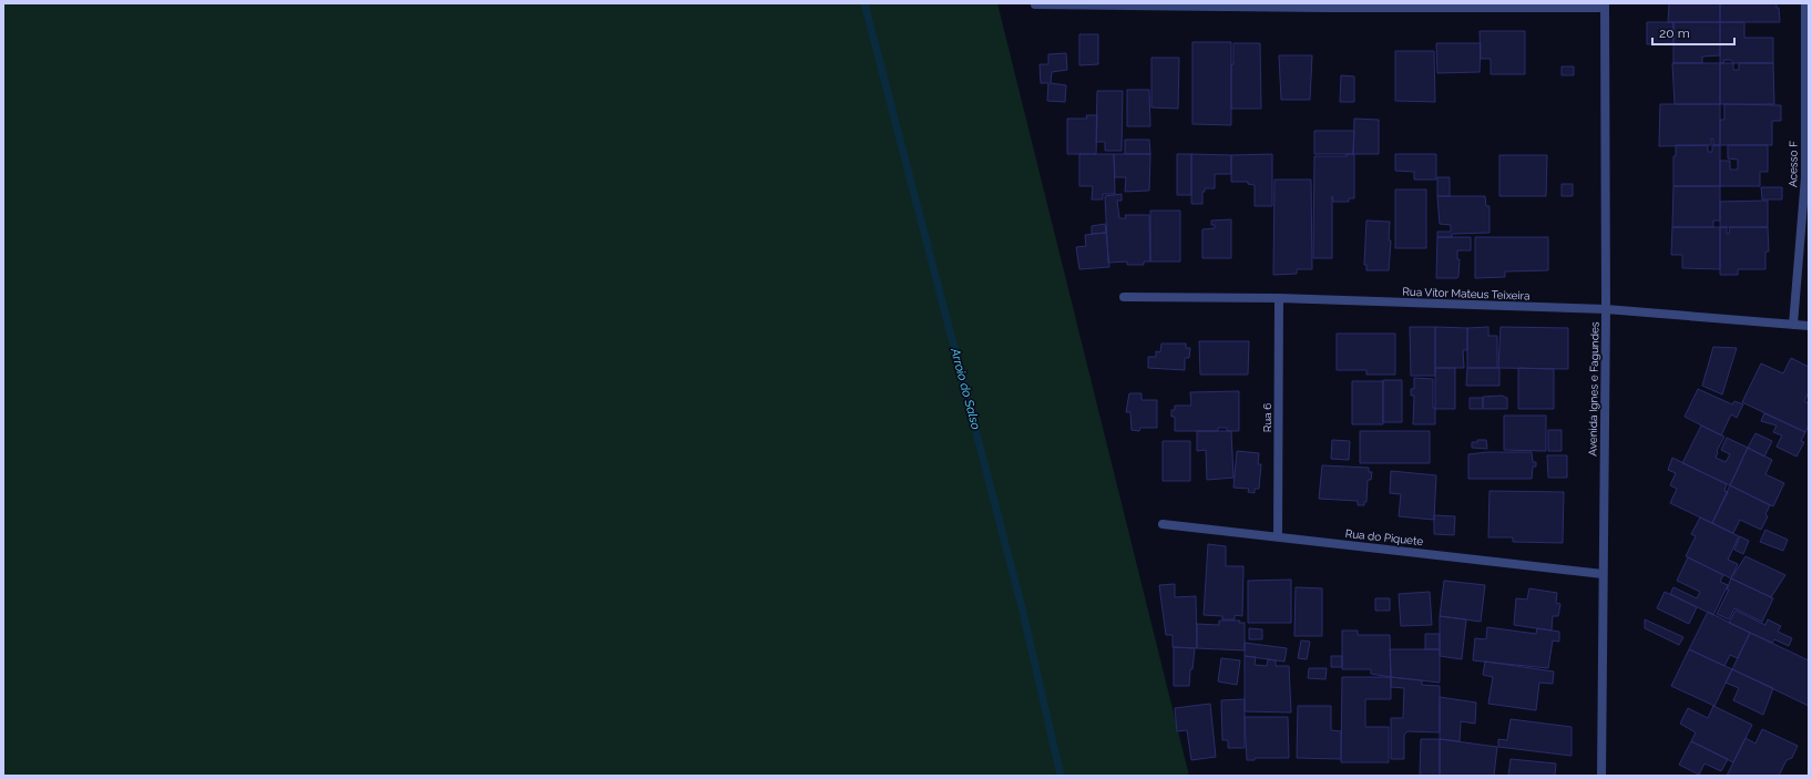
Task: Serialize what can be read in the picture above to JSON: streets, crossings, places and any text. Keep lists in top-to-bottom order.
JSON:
{
  "streets": {
    "street": [
      "Acesso F",
      "Rua Vítor Mateus Teixeira",
      "Avenida Ignes e Fagundes",
      "Rua 6",
      "Rua do Piquete"
    ]
  },
  "crossings": [
    ["Acesso F", "Rua Vítor Mateus Teixeira"],
    ["Rua Vítor Mateus Teixeira", "Avenida Ignes e Fagundes"],
    ["Rua Vítor Mateus Teixeira", "Rua 6"],
    ["Avenida Ignes e Fagundes", "Rua do Piquete"],
    ["Rua 6", "Rua do Piquete"]
  ],
  "water": ["Arroio do Salso"],
  "scale_bar": "20 m"
}
